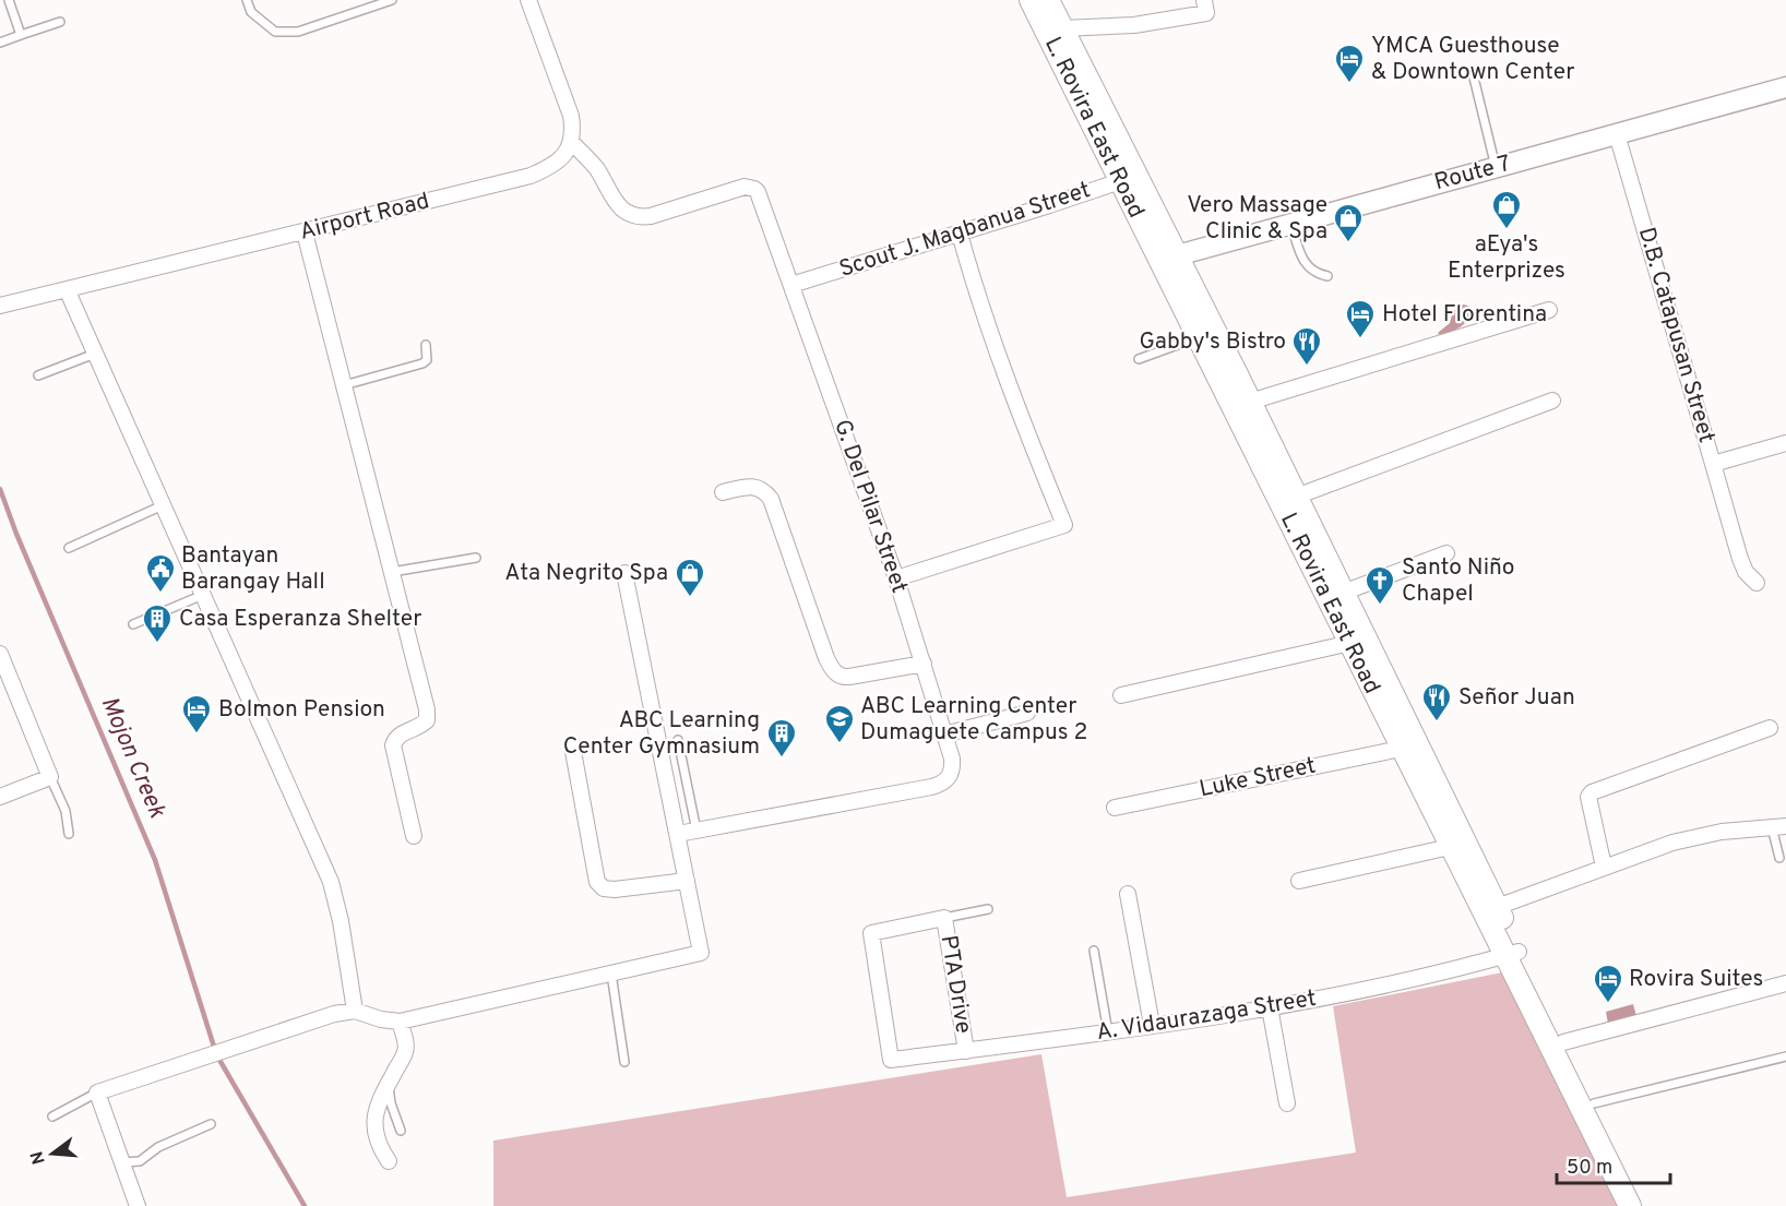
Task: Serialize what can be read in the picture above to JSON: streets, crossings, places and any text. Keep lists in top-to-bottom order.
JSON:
{
  "streets": {
    "main road": ["L. Rovira East Road"],
    "street": [
      "Route 7",
      "Airport Road",
      "Scout J. Magbanua Street",
      "D.B. Catapusan Street",
      "G. Del Pilar Street",
      "Luke Street",
      "PTA Drive",
      "A. Vidaurazaga Street"
    ]
  },
  "crossings": [
    ["L. Rovira East Road", "Route 7"],
    ["L. Rovira East Road", "Scout J. Magbanua Street"],
    ["L. Rovira East Road", "Luke Street"],
    ["L. Rovira East Road", "A. Vidaurazaga Street"],
    ["Route 7", "D.B. Catapusan Street"],
    ["Airport Road", "G. Del Pilar Street"],
    ["Scout J. Magbanua Street", "G. Del Pilar Street"],
    ["PTA Drive", "A. Vidaurazaga Street"]
  ],
  "water": ["Mojon Creek"],
  "places": {
    "hotel": [
      "YMCA Guesthouse & Downtown Center",
      "Hotel Florentina",
      "Bolmon Pension",
      "Rovira Suites"
    ],
    "shop": ["aEya's Enterprizes", "Vero Massage Clinic & Spa", "Ata Negrito Spa"],
    "restaurant": ["Gabby's Bistro", "Señor Juan"],
    "public building": ["Bantayan Barangay Hall"],
    "church": ["Santo Niño Chapel"],
    "building": ["Casa Esperanza Shelter", "ABC Learning Center Gymnasium"],
    "school or university": ["ABC Learning Center Dumaguete Campus 2"]
  },
  "scale_bar": "50 m",
  "north": "left"
}
